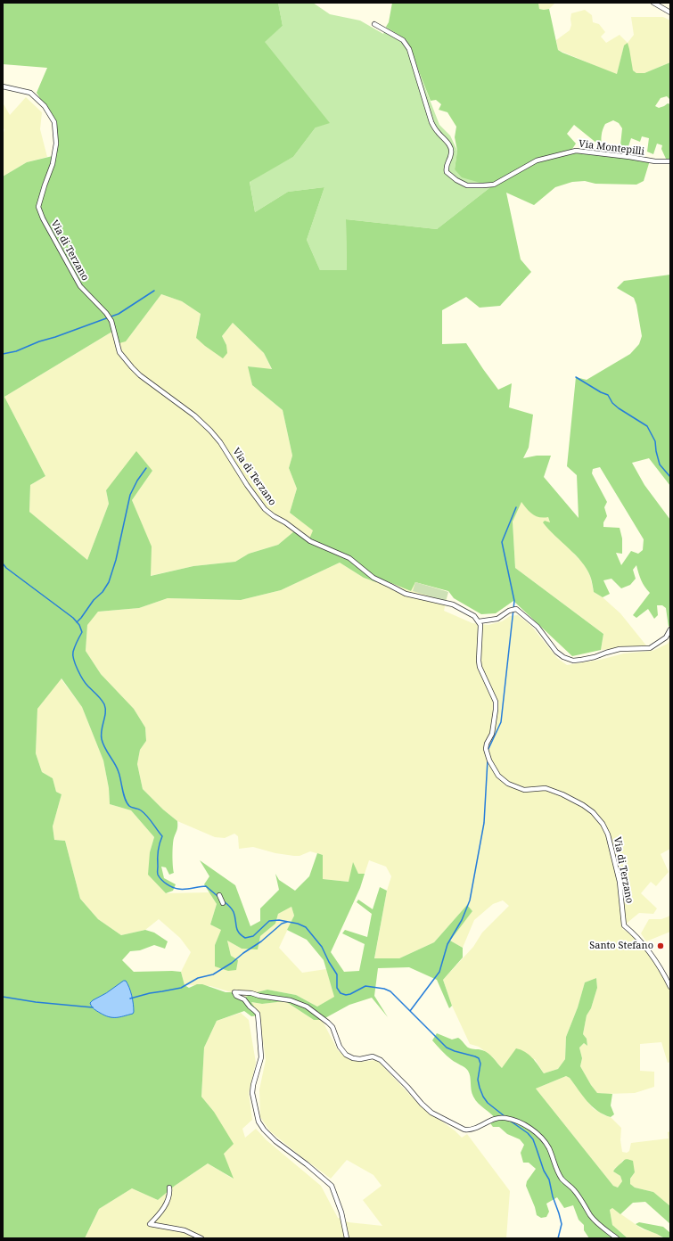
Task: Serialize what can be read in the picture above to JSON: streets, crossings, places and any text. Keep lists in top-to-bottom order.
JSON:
{
  "streets": {
    "street": ["Via Montepilli", "Via di Terzano"]
  },
  "places": ["Santo Stefano"]
}
